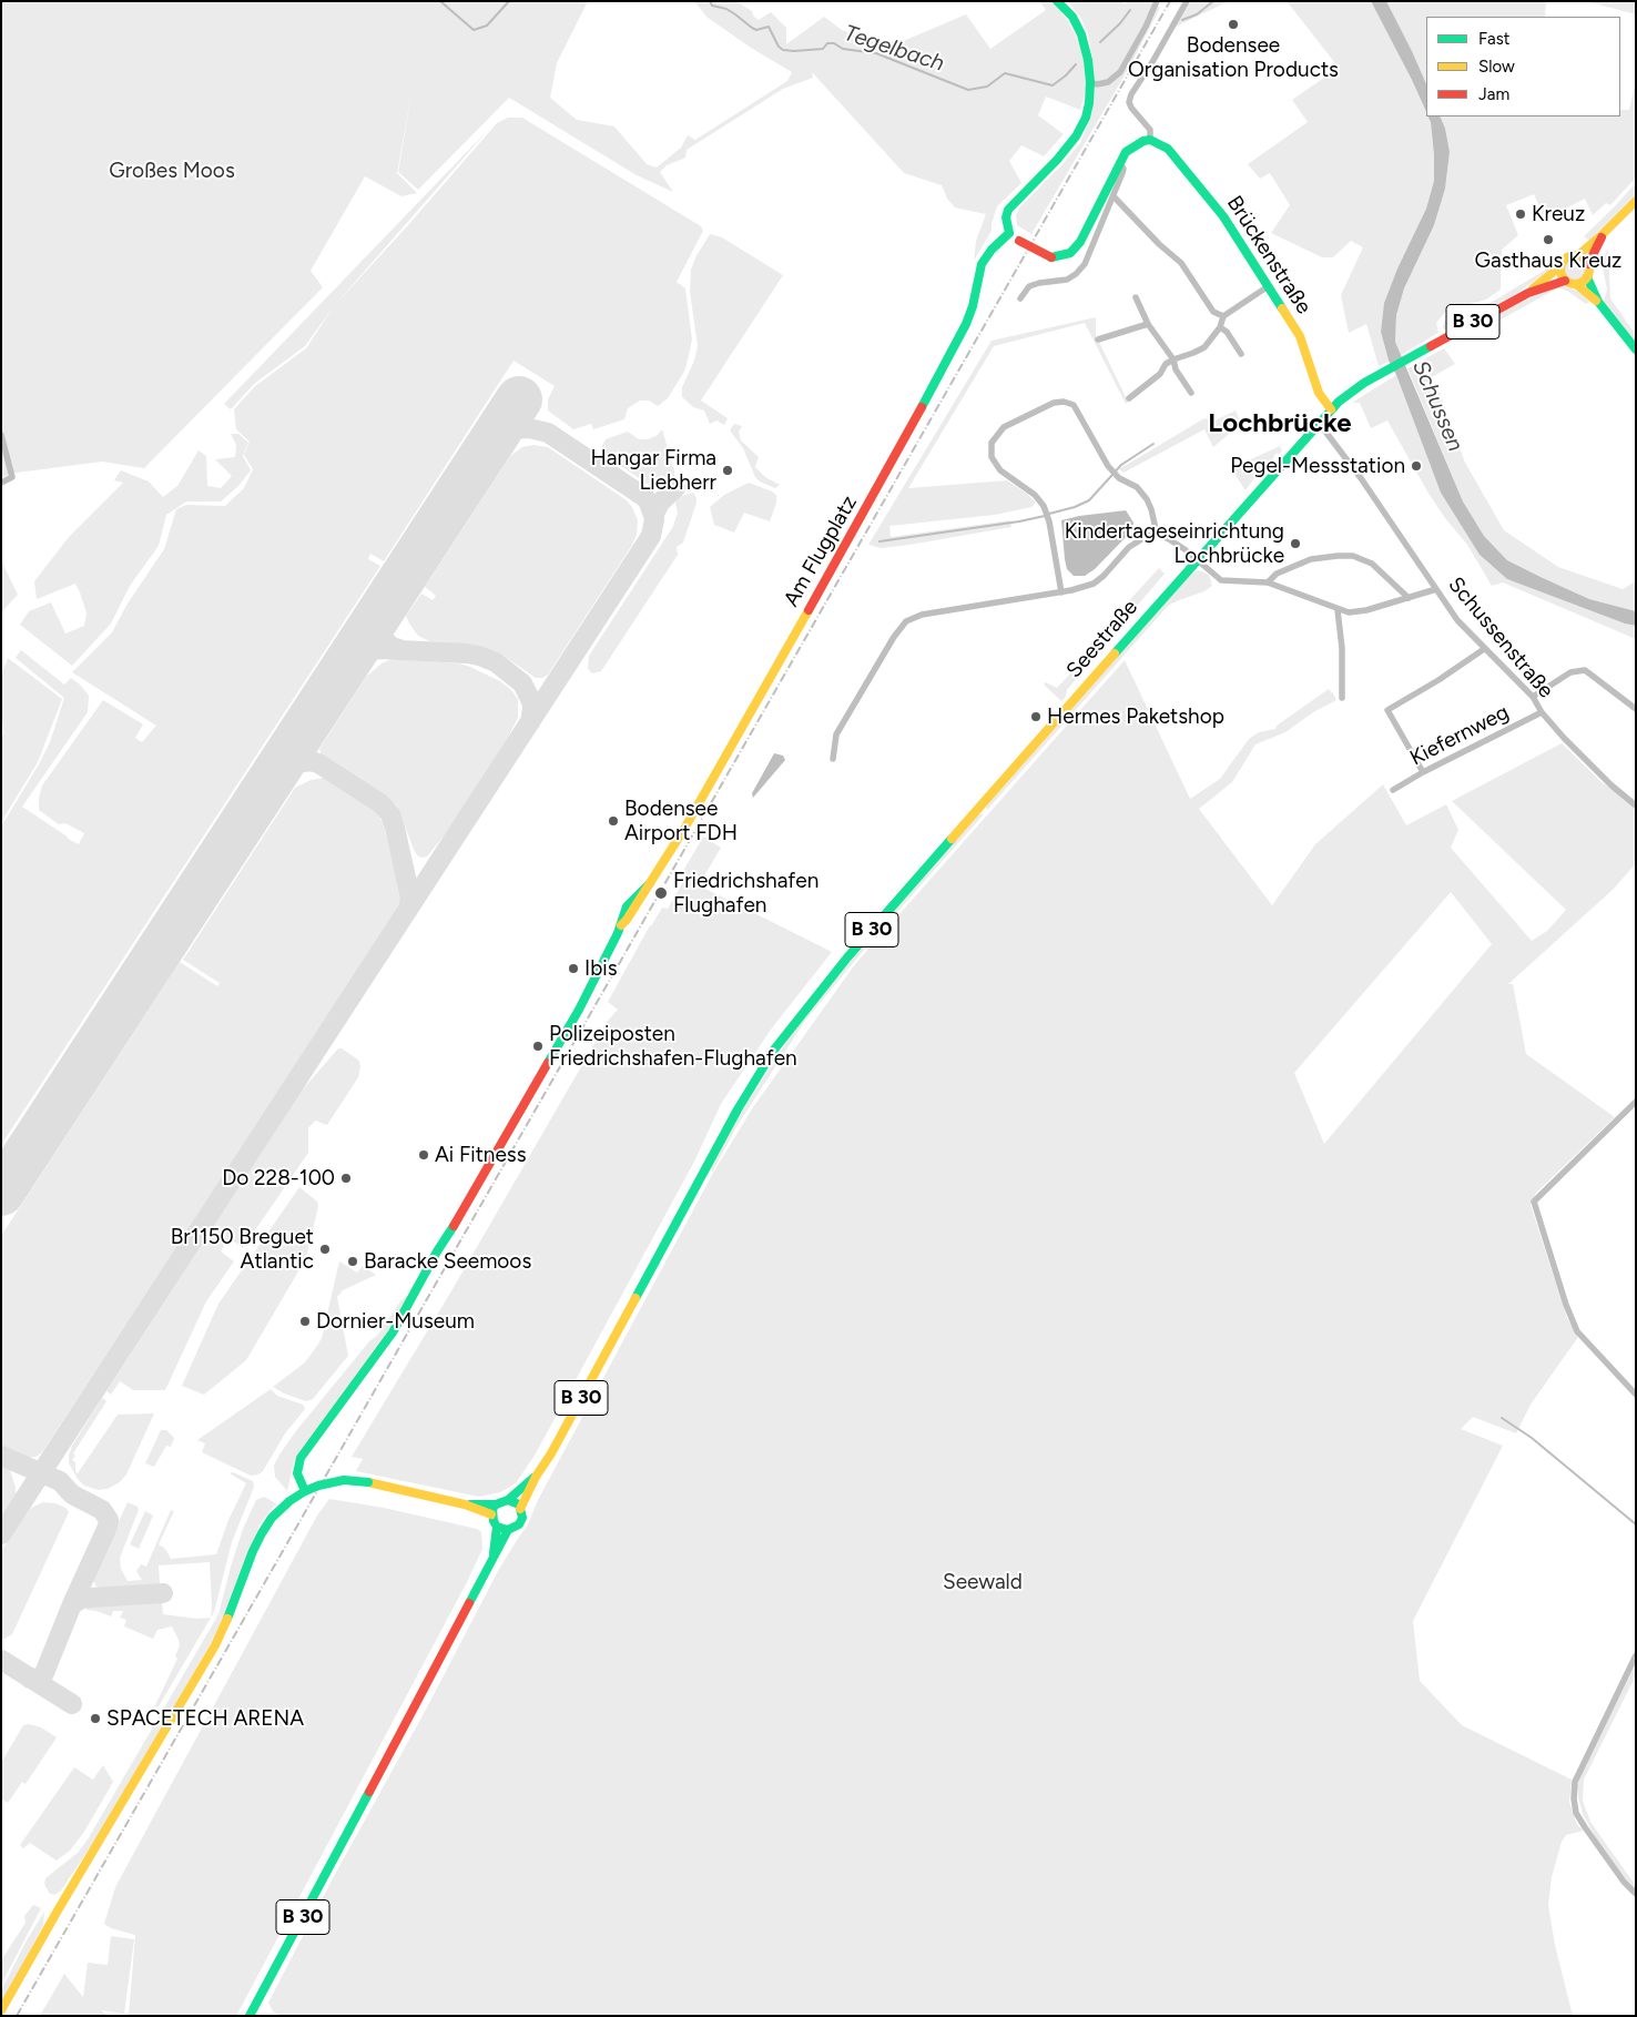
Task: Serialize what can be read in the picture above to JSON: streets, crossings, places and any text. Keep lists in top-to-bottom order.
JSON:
{
  "streets": {
    "street": [
      "Brückenstraße",
      "B 30",
      "Am Flugplatz",
      "Schussenstraße",
      "Seestraße",
      "Kiefernweg"
    ]
  },
  "crossings": [
    ["Brückenstraße", "Seestraße"],
    ["B 30", "Seestraße"],
    ["Schussenstraße", "Seestraße"],
    ["Schussenstraße", "Kiefernweg"]
  ],
  "districts": ["Lochbrücke"],
  "water": ["Tegelbach", "Schussen"],
  "parks": ["Großes Moos", "Seewald"],
  "places": [
    "Bodensee Organisation Products",
    "Kreuz",
    "Gasthaus Kreuz",
    "Pegel-Messstation",
    "Hangar Firma Liebherr",
    "Kindertageseinrichtung Lochbrücke",
    "Hermes Paketshop",
    "Bodensee Airport FDH",
    "Friedrichshafen Flughafen",
    "Ibis",
    "Polizeiposten Friedrichshafen-Flughafen",
    "Ai Fitness",
    "Do 228-100",
    "Br1150 Breguet Atlantic",
    "Baracke Seemoos",
    "Dornier-Museum",
    "SPACETECH ARENA"
  ],
  "legend": ["Fast", "Slow", "Jam"]
}
